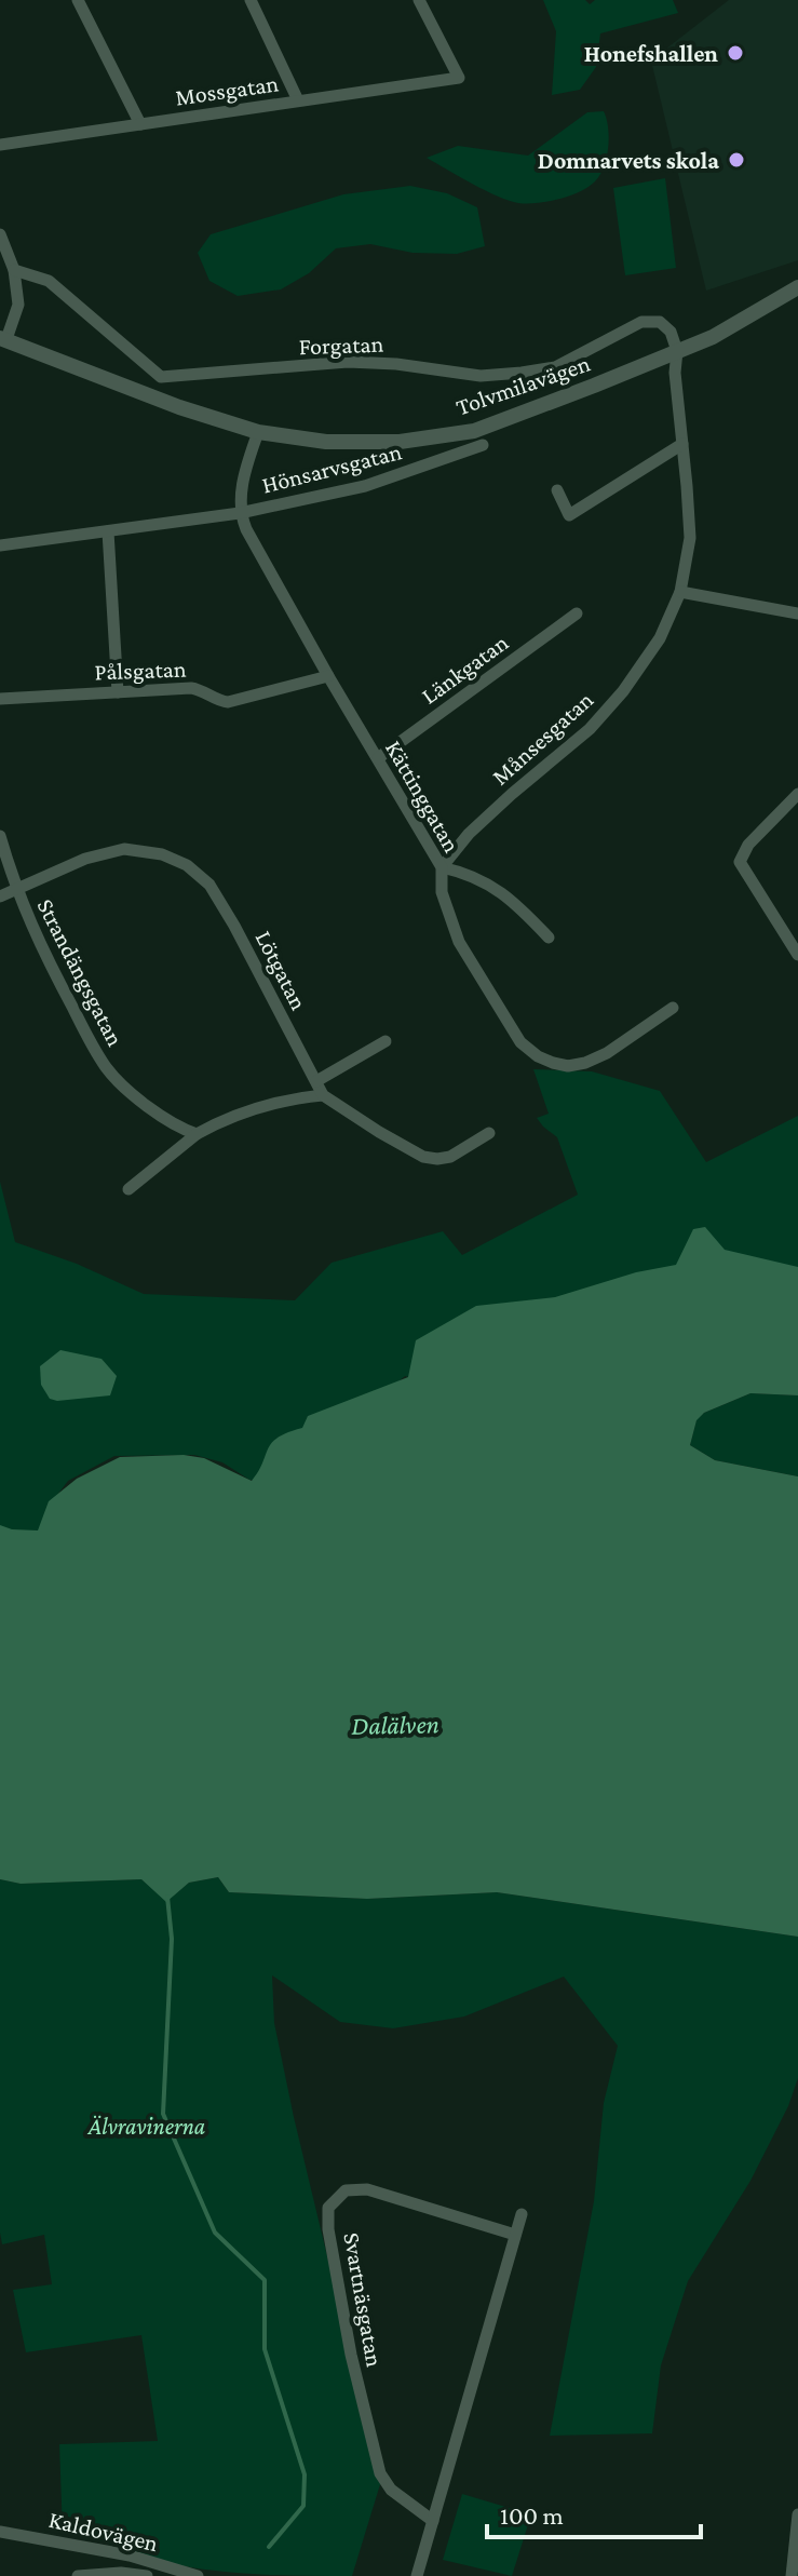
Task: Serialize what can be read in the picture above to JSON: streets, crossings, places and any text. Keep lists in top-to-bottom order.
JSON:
{
  "streets": {
    "street": [
      "Mossgatan",
      "Forgatan",
      "Tolvmilavägen",
      "Hönsarvsgatan",
      "Länkgatan",
      "Pålsgatan",
      "Månsesgatan",
      "Kättinggatan",
      "Lötgatan",
      "Strandängsgatan",
      "Svartnäsgatan",
      "Kaldovägen"
    ]
  },
  "crossings": [
    ["Forgatan", "Tolvmilavägen"],
    ["Forgatan", "Månsesgatan"],
    ["Tolvmilavägen", "Hönsarvsgatan"],
    ["Tolvmilavägen", "Månsesgatan"],
    ["Hönsarvsgatan", "Kättinggatan"],
    ["Länkgatan", "Kättinggatan"],
    ["Pålsgatan", "Kättinggatan"],
    ["Månsesgatan", "Kättinggatan"],
    ["Lötgatan", "Strandängsgatan"]
  ],
  "water": ["Dalälven"],
  "parks": ["Älvravinerna"],
  "places": ["Honefshallen", "Domnarvets skola"],
  "scale_bar": "100 m"
}
